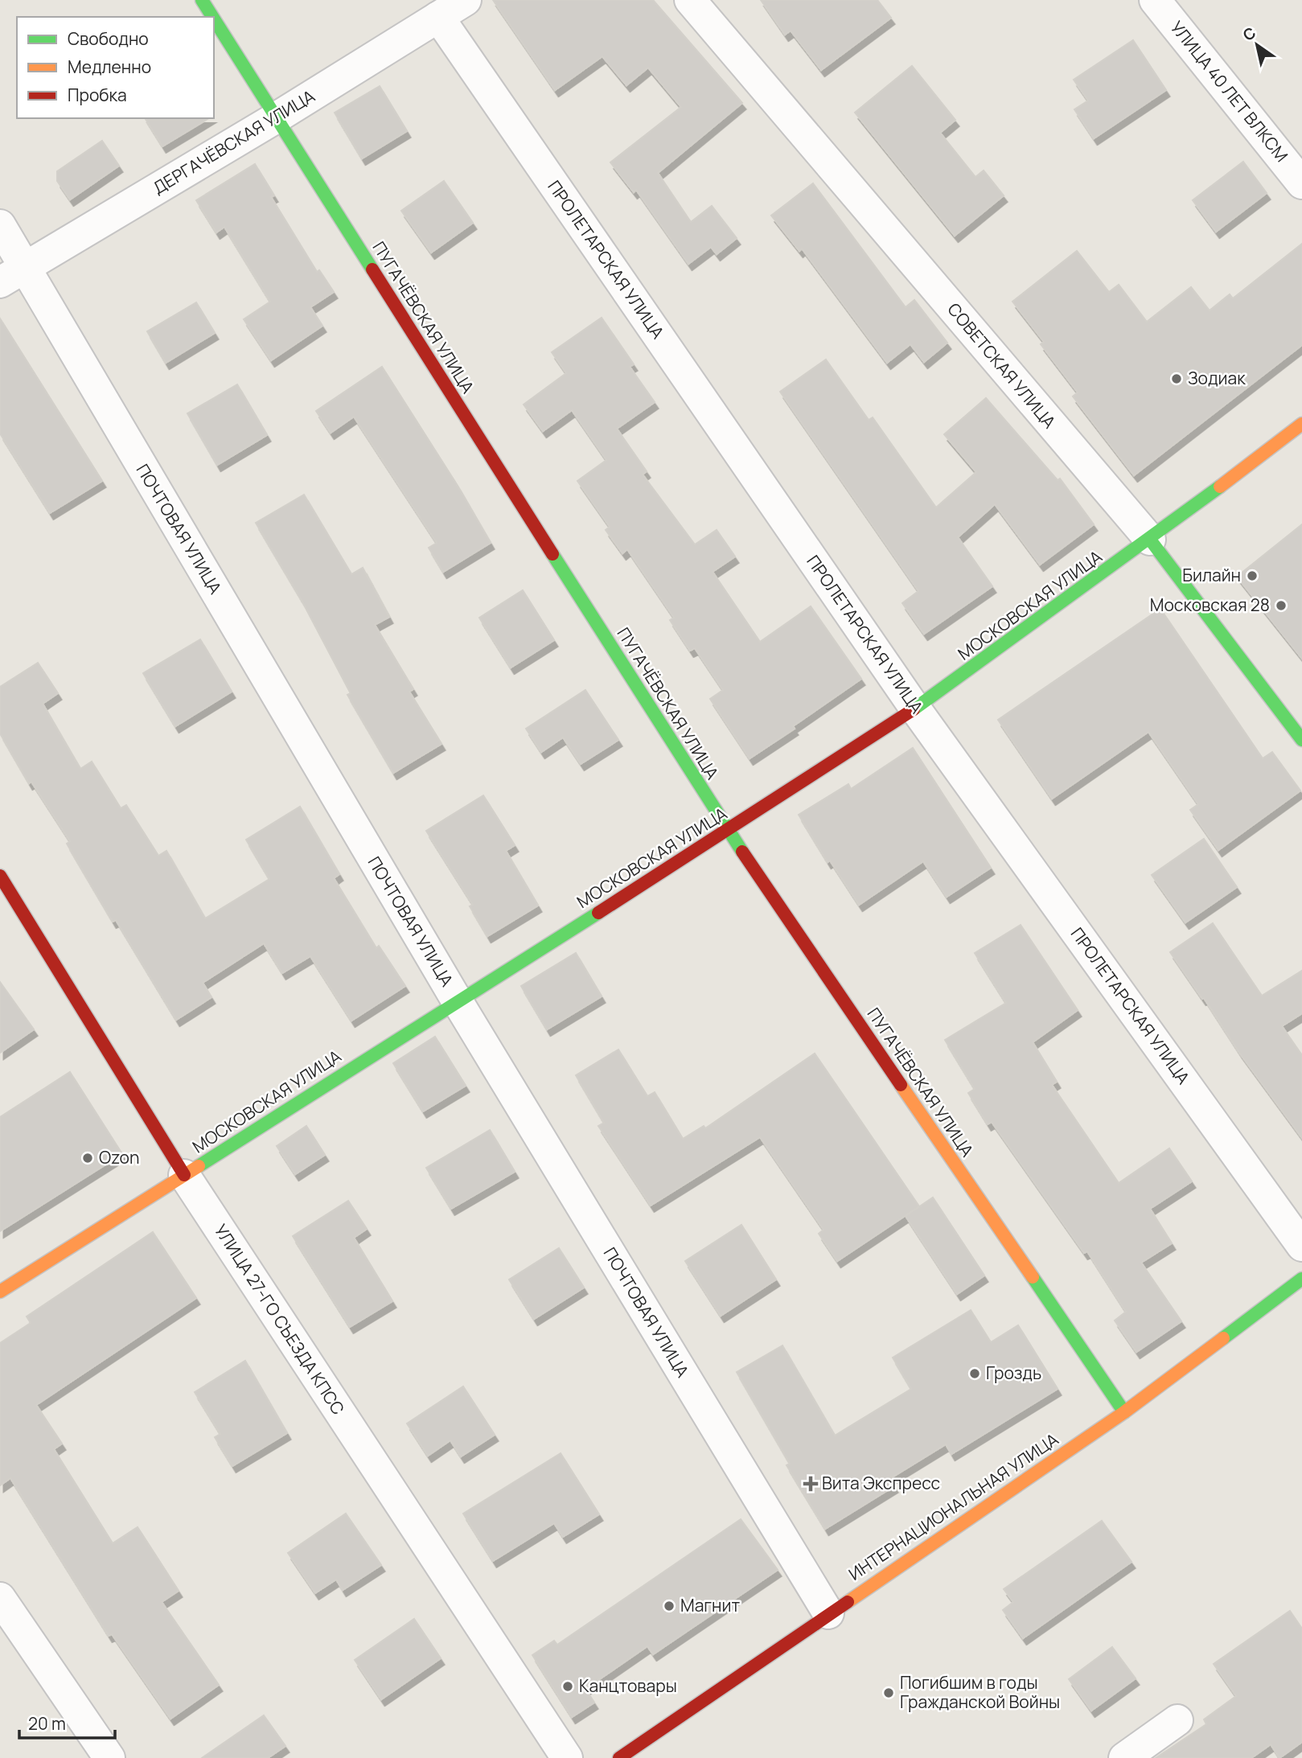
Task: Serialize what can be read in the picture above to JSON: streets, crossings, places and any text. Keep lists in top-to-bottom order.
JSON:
{
  "streets": {
    "street": [
      "УЛИЦА 40 ЛЕТ ВЛКСМ",
      "ДЕРГАЧЁВСКАЯ УЛИЦА",
      "ПРОЛЕТАРСКАЯ УЛИЦА",
      "ПУГАЧЁВСКАЯ УЛИЦА",
      "СОВЕТСКАЯ УЛИЦА",
      "ПОЧТОВАЯ УЛИЦА",
      "МОСКОВСКАЯ УЛИЦА",
      "УЛИЦА 27-ГО СЪЕЗДА КПСС",
      "ИНТЕРНАЦИОНАЛЬНАЯ УЛИЦА"
    ]
  },
  "crossings": [
    ["ДЕРГАЧЁВСКАЯ УЛИЦА", "ПРОЛЕТАРСКАЯ УЛИЦА"],
    ["ДЕРГАЧЁВСКАЯ УЛИЦА", "ПУГАЧЁВСКАЯ УЛИЦА"],
    ["ДЕРГАЧЁВСКАЯ УЛИЦА", "ПОЧТОВАЯ УЛИЦА"],
    ["ПРОЛЕТАРСКАЯ УЛИЦА", "МОСКОВСКАЯ УЛИЦА"],
    ["ПУГАЧЁВСКАЯ УЛИЦА", "МОСКОВСКАЯ УЛИЦА"],
    ["ПУГАЧЁВСКАЯ УЛИЦА", "ИНТЕРНАЦИОНАЛЬНАЯ УЛИЦА"],
    ["СОВЕТСКАЯ УЛИЦА", "МОСКОВСКАЯ УЛИЦА"],
    ["ПОЧТОВАЯ УЛИЦА", "МОСКОВСКАЯ УЛИЦА"],
    ["ПОЧТОВАЯ УЛИЦА", "ИНТЕРНАЦИОНАЛЬНАЯ УЛИЦА"],
    ["МОСКОВСКАЯ УЛИЦА", "УЛИЦА 27-ГО СЪЕЗДА КПСС"]
  ],
  "places": {
    "other": [
      "Зодиак",
      "Билайн",
      "Московская 28",
      "Ozon",
      "Гроздь",
      "Магнит",
      "Канцтовары",
      "Погибшим в годы Гражданской Войны"
    ],
    "health": ["Вита Экспресс"]
  },
  "legend": ["Свободно", "Медленно", "Пробка"],
  "scale_bar": "20 m",
  "north": "top left"
}
